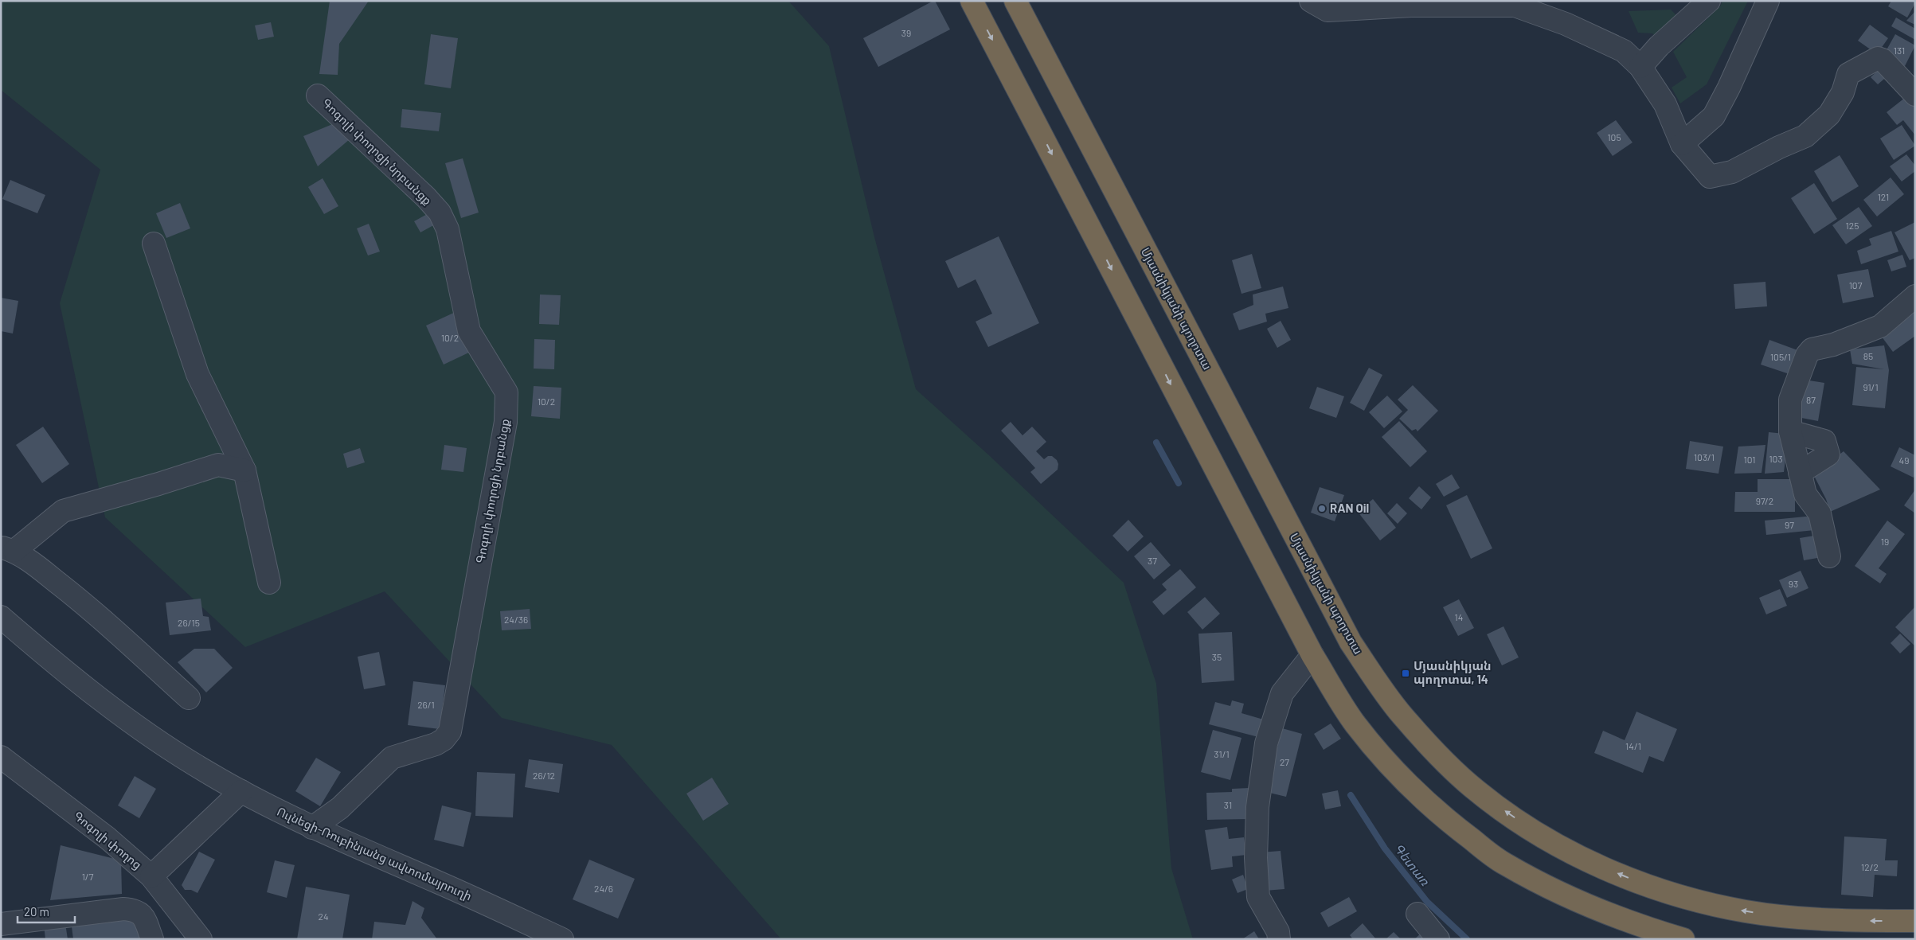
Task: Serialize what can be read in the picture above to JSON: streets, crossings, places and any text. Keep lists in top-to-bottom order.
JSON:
{
  "streets": {
    "highway": ["Մյասնիկյանի պողոտա"],
    "street": ["Գոգոլի փողոցի նրբանցք", "Գոգոլի փողոց", "Ուլնեցի-Ռուբինյանց ավտոմայրուղի"]
  },
  "crossings": [
    ["Գոգոլի փողոցի նրբանցք", "Ուլնեցի-Ռուբինյանց ավտոմայրուղի"]
  ],
  "water": ["Գետառ"],
  "places": {
    "other": ["RAN Oil"],
    "transit": ["Մյասնիկյան պողոտա, 14"]
  },
  "house_numbers": [
    "39",
    "131",
    "105",
    "121",
    "125",
    "107",
    "10/2",
    "85",
    "105/1",
    "91/1",
    "87",
    "10/2",
    "103/1",
    "103",
    "101",
    "49",
    "97/2",
    "97",
    "19",
    "37",
    "93",
    "14",
    "24/36",
    "26/15",
    "35",
    "26/1",
    "14/1",
    "31/1",
    "27",
    "26/12",
    "31",
    "12/2",
    "1/7",
    "24/6",
    "24"
  ],
  "scale_bar": "20 m"
}
